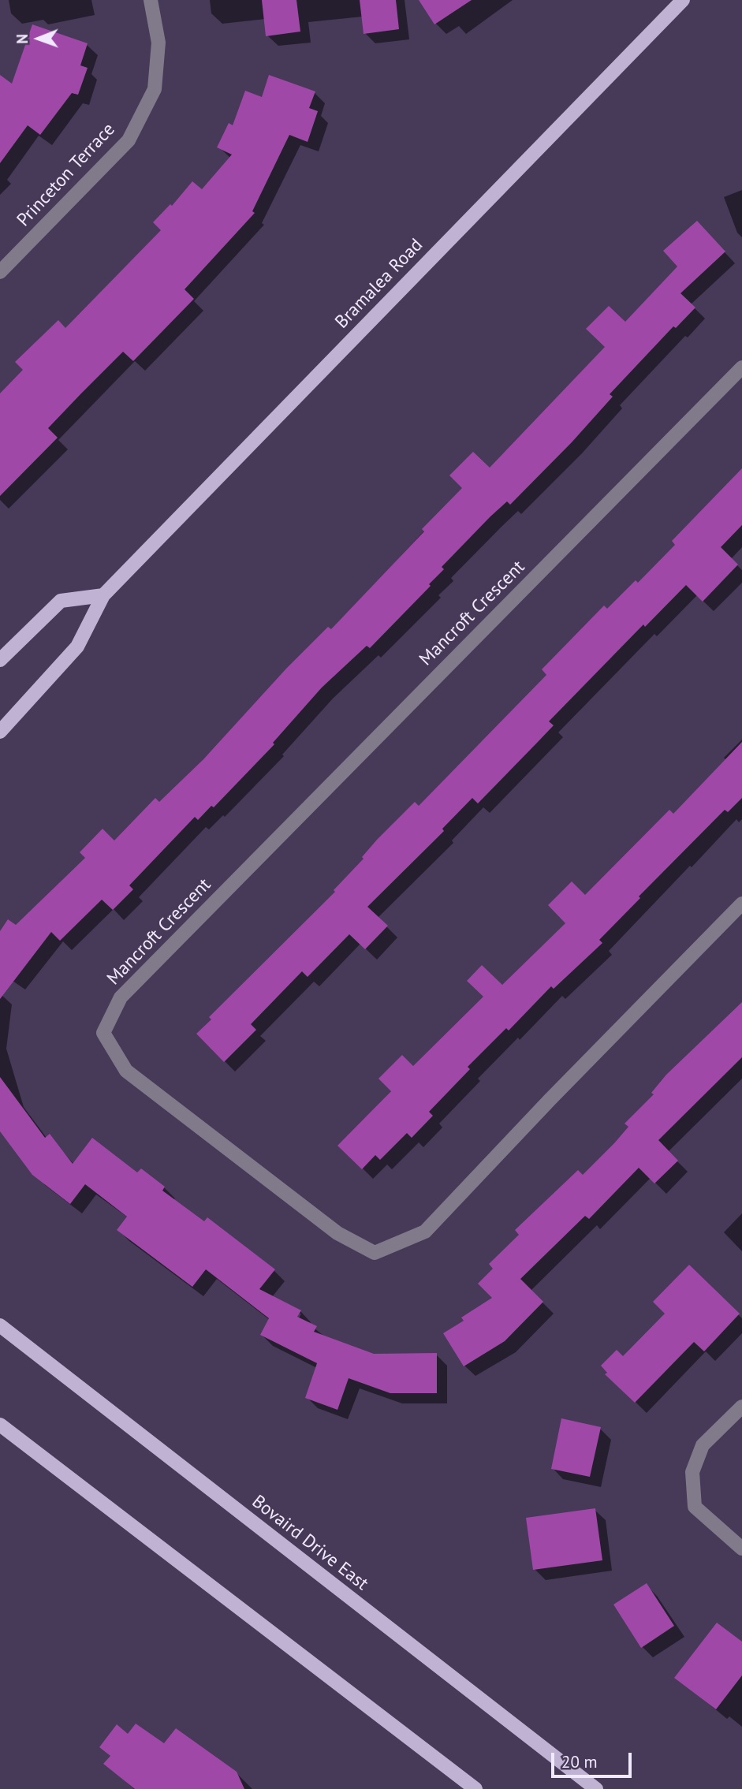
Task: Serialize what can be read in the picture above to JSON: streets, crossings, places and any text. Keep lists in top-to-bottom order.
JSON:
{
  "streets": {
    "main road": ["Bramalea Road", "Bovaird Drive East"],
    "street": ["Princeton Terrace", "Mancroft Crescent"]
  },
  "scale_bar": "20 m",
  "north": "left"
}
